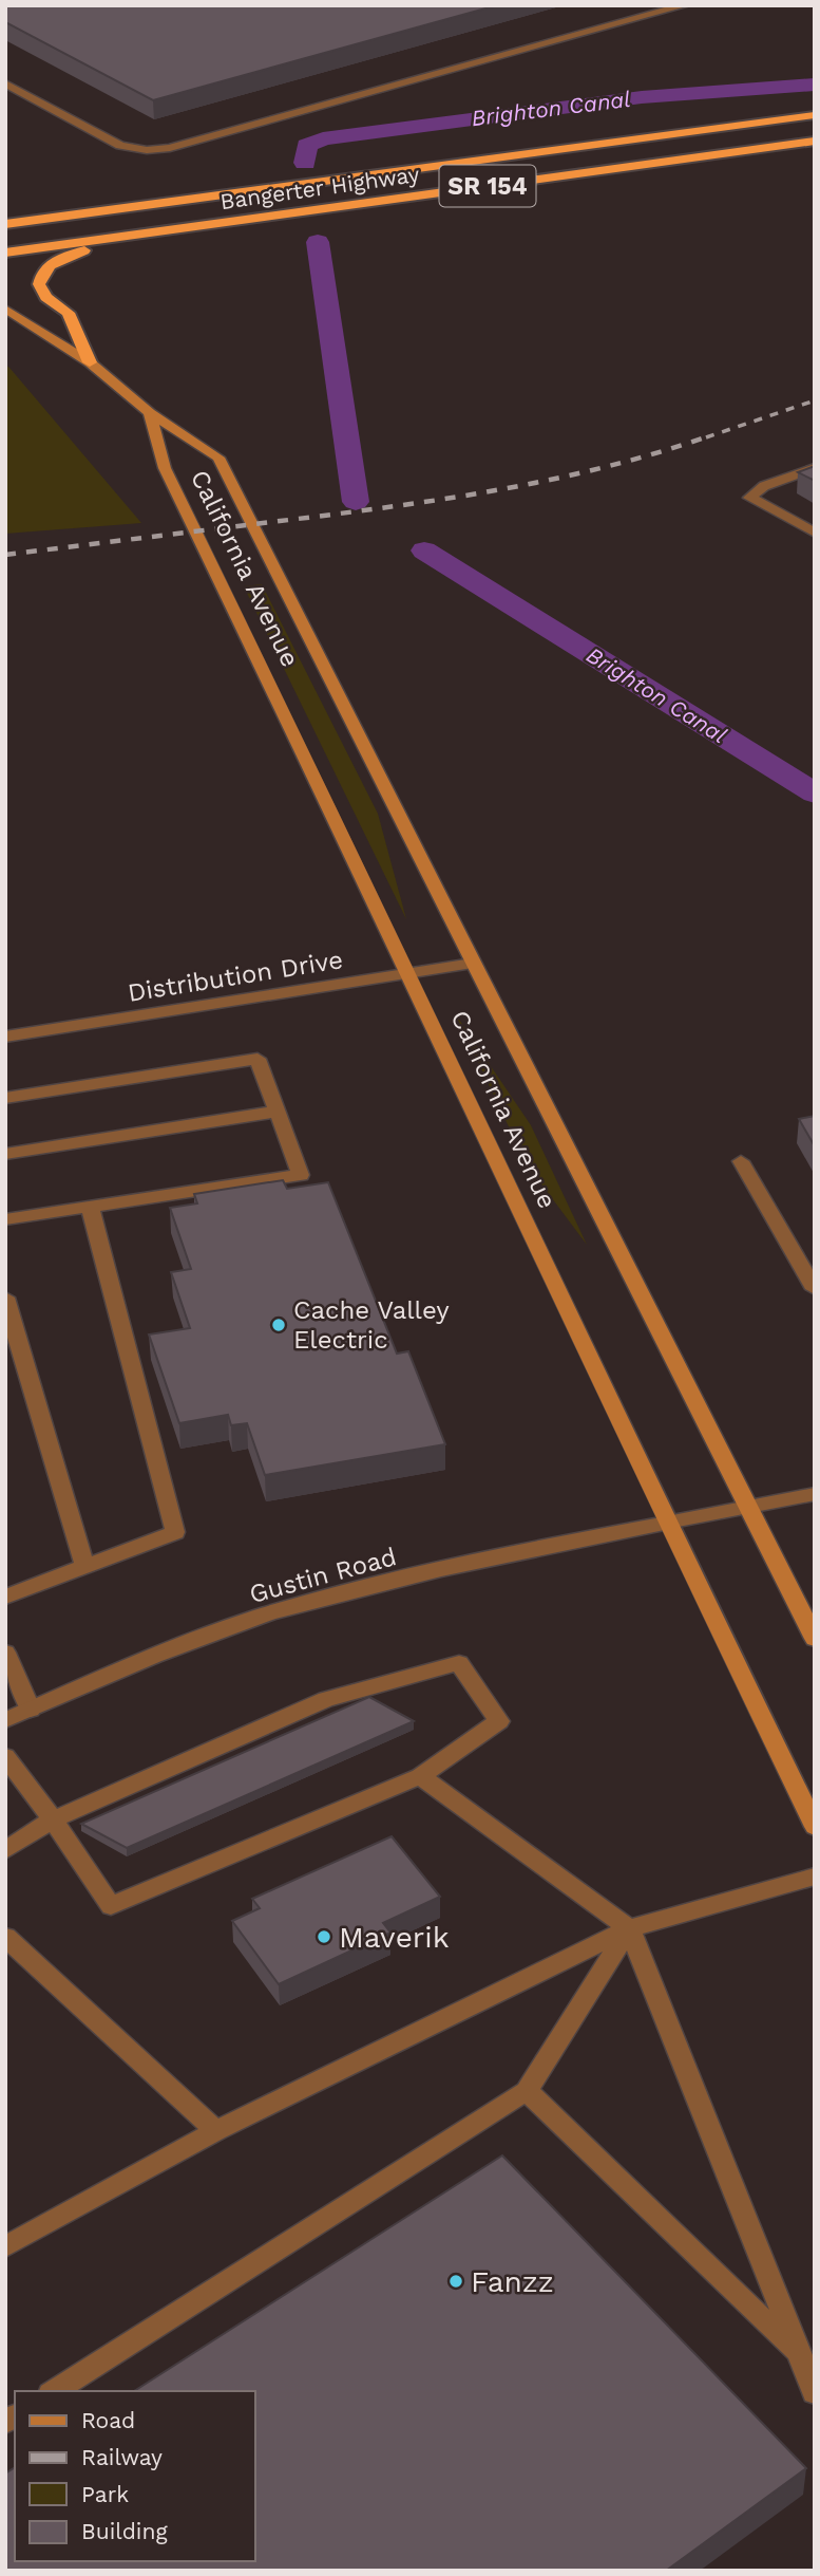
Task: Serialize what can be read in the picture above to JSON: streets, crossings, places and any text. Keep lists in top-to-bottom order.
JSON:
{
  "streets": {
    "highway": ["SR 154", "Bangerter Highway"],
    "main road": ["California Avenue"],
    "street": ["Distribution Drive", "Gustin Road"]
  },
  "crossings": [
    ["California Avenue", "Distribution Drive"],
    ["California Avenue", "Gustin Road"]
  ],
  "water": ["Brighton Canal"],
  "places": ["Cache Valley Electric", "Maverik", "Fanzz"],
  "legend": [
    "Road",
    "Railway",
    "Park",
    "Building"
  ]
}
